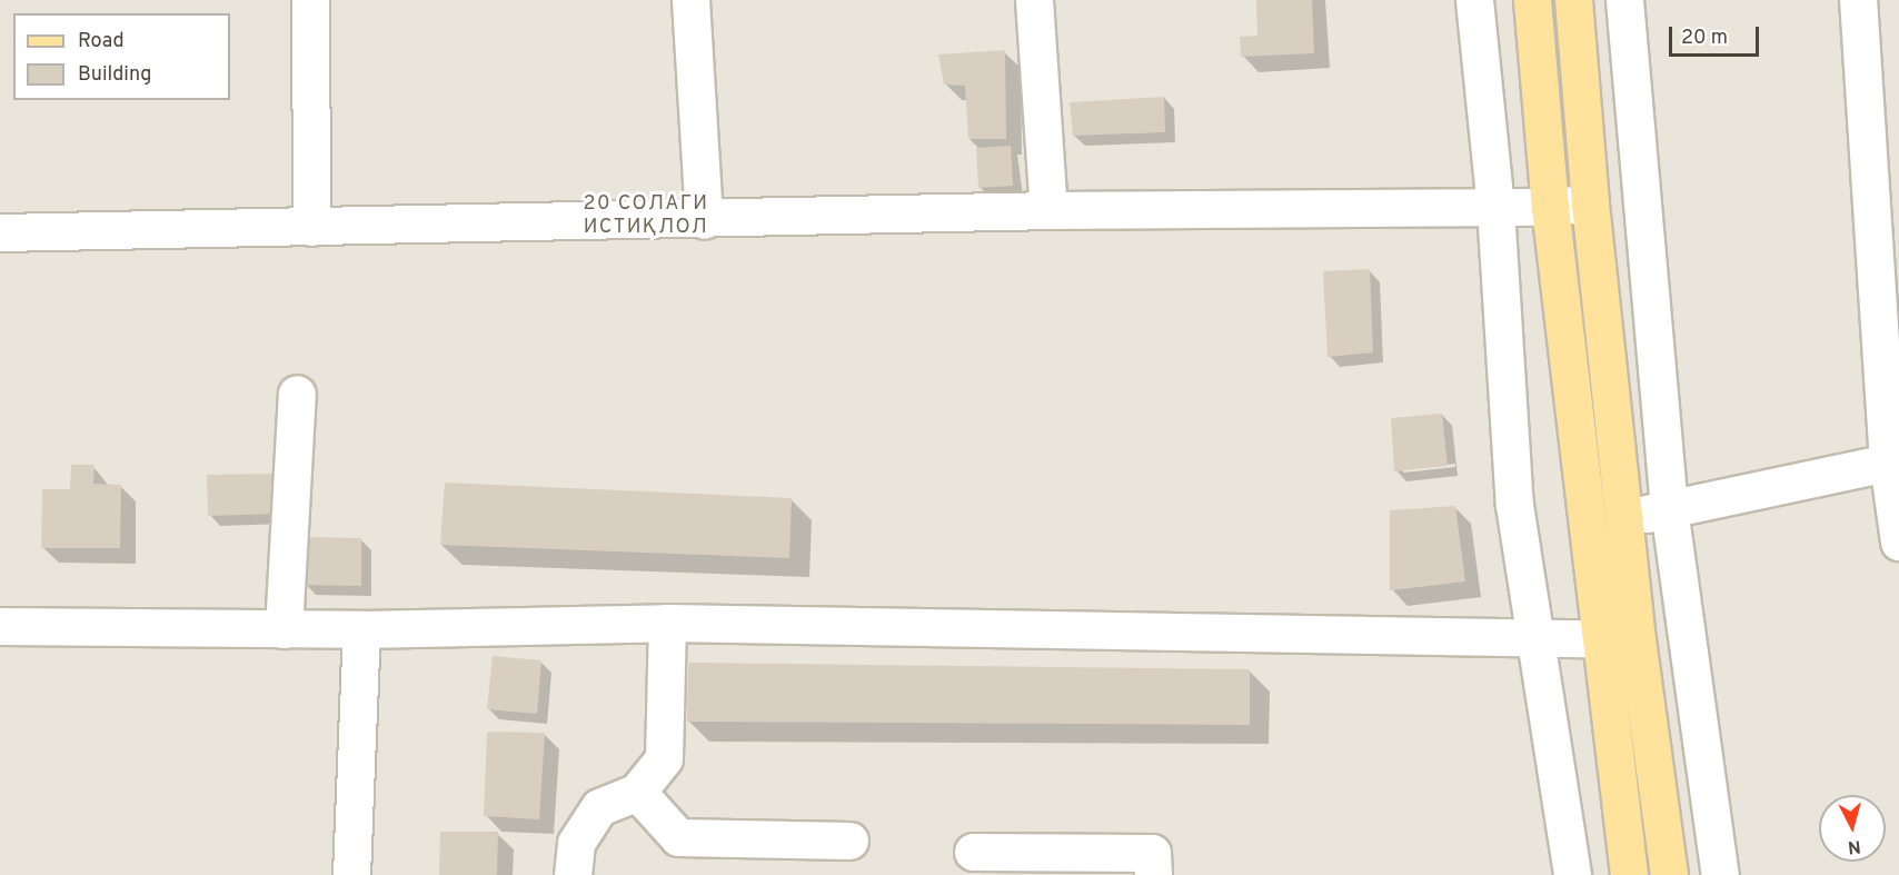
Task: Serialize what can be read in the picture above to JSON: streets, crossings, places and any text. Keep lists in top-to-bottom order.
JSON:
{
  "districts": ["20 СОЛАГИ ИСТИҚЛОЛ"],
  "legend": ["Road", "Building"],
  "scale_bar": "20 m",
  "north": "bottom"
}
